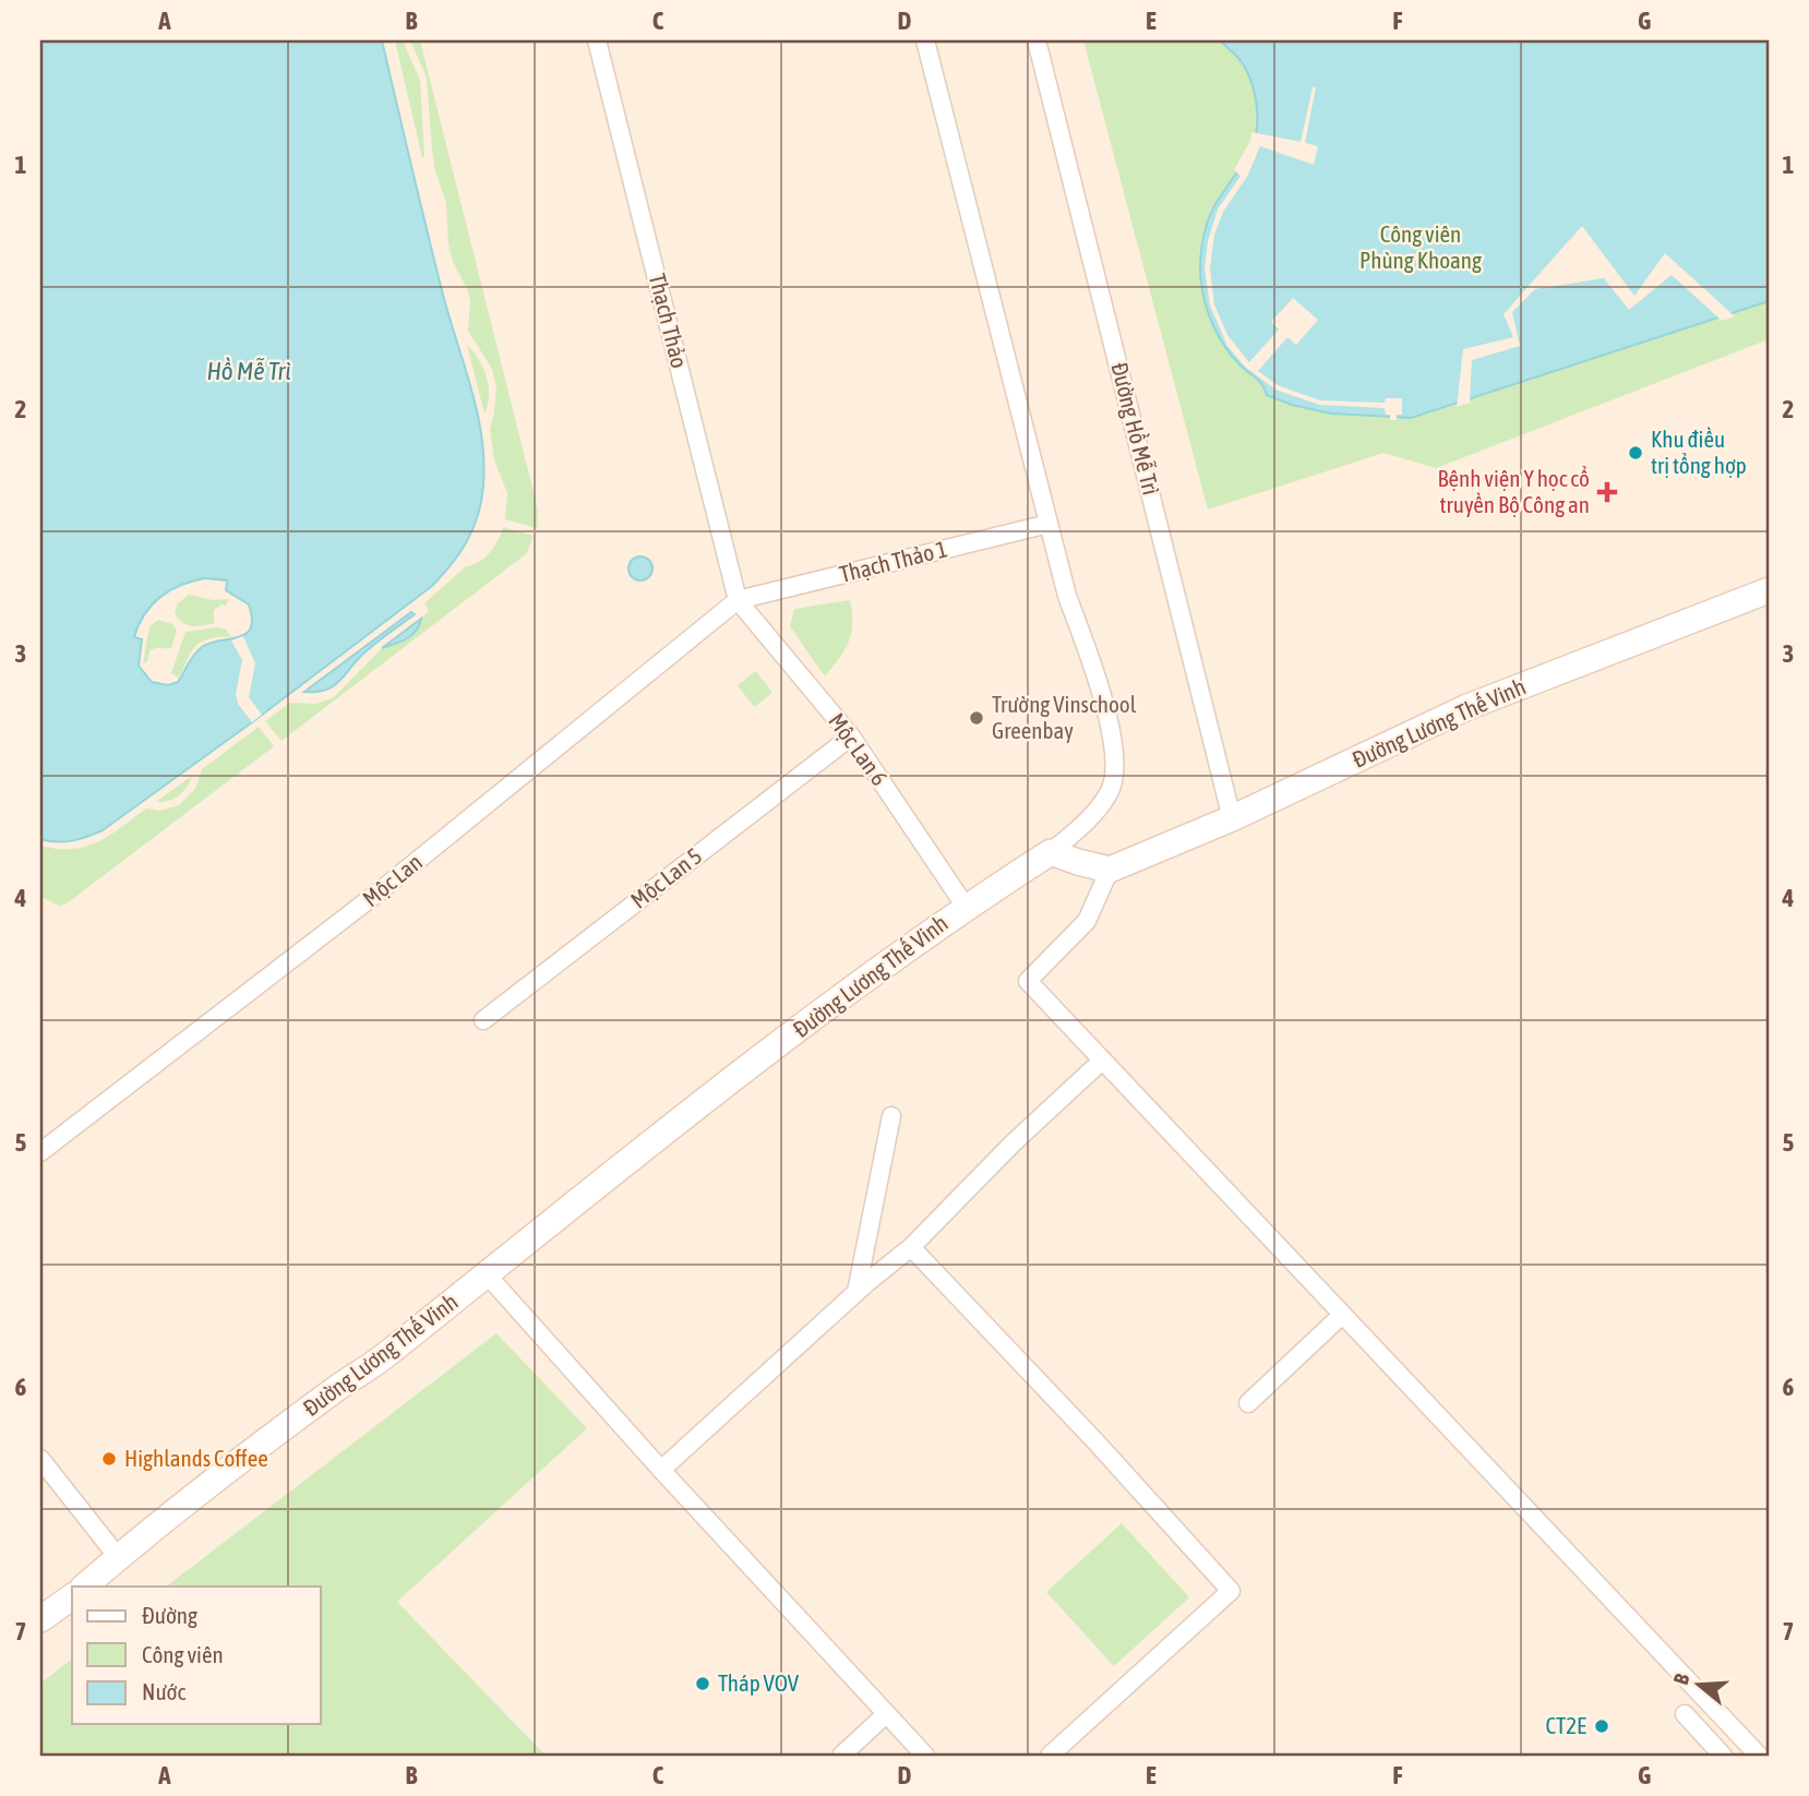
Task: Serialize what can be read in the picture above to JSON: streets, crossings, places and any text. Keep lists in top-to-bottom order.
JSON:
{
  "streets": {
    "street": [
      "Thạch Thảo",
      "Đường Hồ Mễ Trì",
      "Thạch Thảo 1",
      "Đường Lương Thế Vinh",
      "Mộc Lan 6",
      "Mộc Lan 5",
      "Mộc Lan"
    ]
  },
  "crossings": [
    ["Thạch Thảo", "Thạch Thảo 1"],
    ["Thạch Thảo", "Mộc Lan 6"],
    ["Thạch Thảo", "Mộc Lan"],
    ["Đường Hồ Mễ Trì", "Đường Lương Thế Vinh"],
    ["Thạch Thảo 1", "Mộc Lan 6"],
    ["Thạch Thảo 1", "Mộc Lan"],
    ["Đường Lương Thế Vinh", "Mộc Lan 6"],
    ["Mộc Lan 6", "Mộc Lan 5"],
    ["Mộc Lan 6", "Mộc Lan"]
  ],
  "water": ["Hồ Mễ Trì"],
  "parks": ["Công viên Phùng Khoang"],
  "places": {
    "other": [
      "Khu điều trị tổng hợp",
      "Trường Vinschool Greenbay",
      "Highlands Coffee",
      "Tháp VOV",
      "CT2E"
    ],
    "health": ["Bệnh viện Y học cổ truyền Bộ Công an"]
  },
  "legend": ["Đường", "Công viên", "Nước"],
  "north": "left",
  "grid": {
    "columns": [
      "A",
      "B",
      "C",
      "D",
      "E",
      "F",
      "G"
    ],
    "rows": [
      "1",
      "2",
      "3",
      "4",
      "5",
      "6",
      "7"
    ]
  }
}
